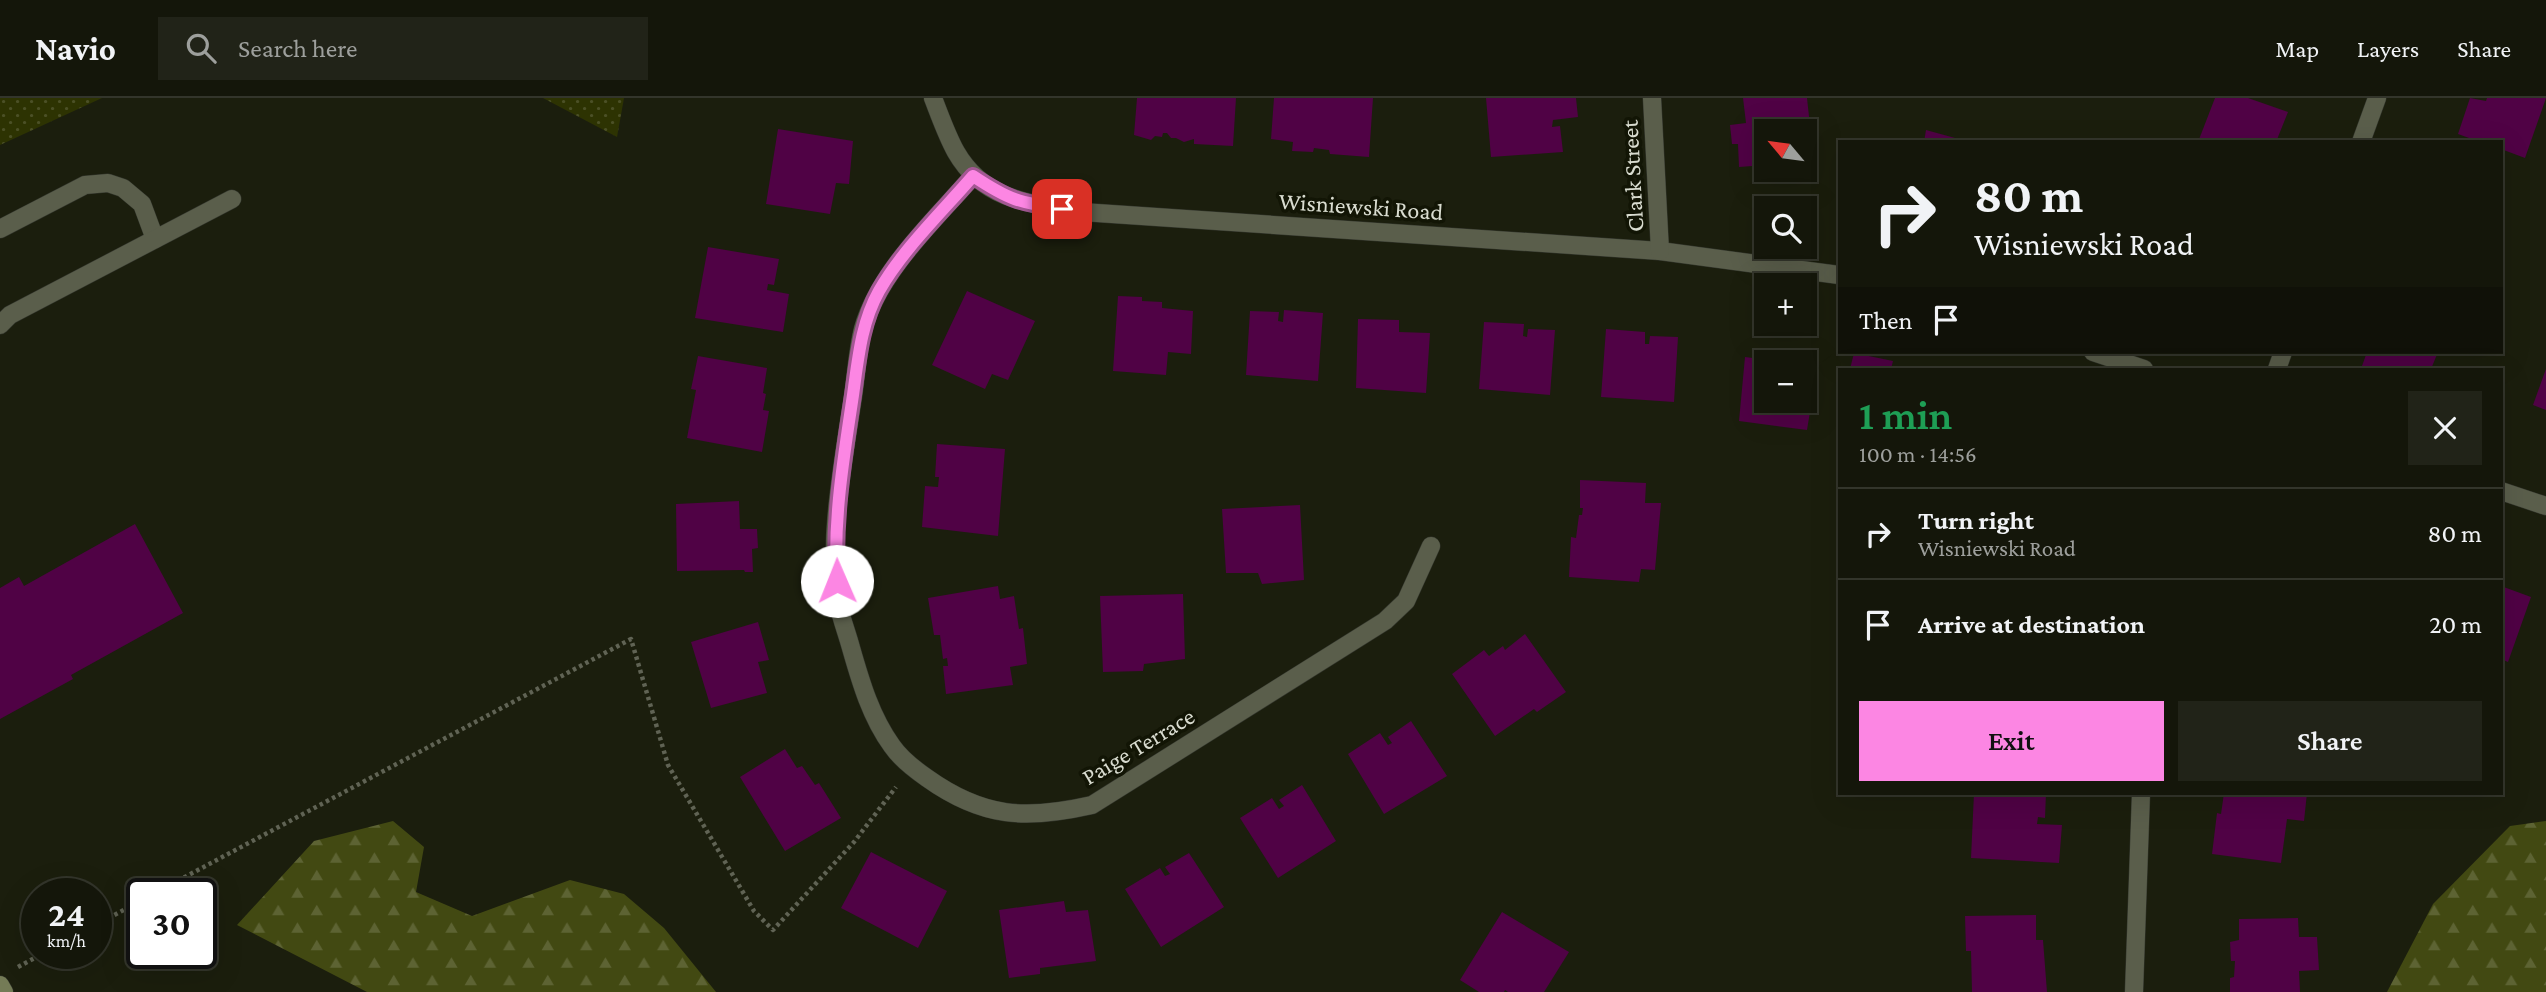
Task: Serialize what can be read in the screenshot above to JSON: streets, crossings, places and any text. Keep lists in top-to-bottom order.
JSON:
{
  "streets": {
    "street": ["Clark Street", "Wisniewski Road", "Paige Terrace"]
  },
  "crossings": [
    ["Clark Street", "Wisniewski Road"],
    ["Wisniewski Road", "Paige Terrace"]
  ],
  "north": "top left",
  "page": {
    "header": "Navio",
    "search": "Search here",
    "nav": ["Map", "Layers", "Share"],
    "map_buttons": ["+", "−"],
    "turn": ["80 m", "Wisniewski Road"],
    "then": "Then",
    "heading": ["1 min", "100 m · 14:56"],
    "list": [
      {
        "name": "Turn right",
        "note": "Wisniewski Road",
        "value": "80 m"
      },
      {
        "name": "Arrive at destination",
        "value": "20 m"
      }
    ],
    "buttons": ["Exit", "Share"],
    "speed": "24 km/h",
    "limit": "30"
  }
}
